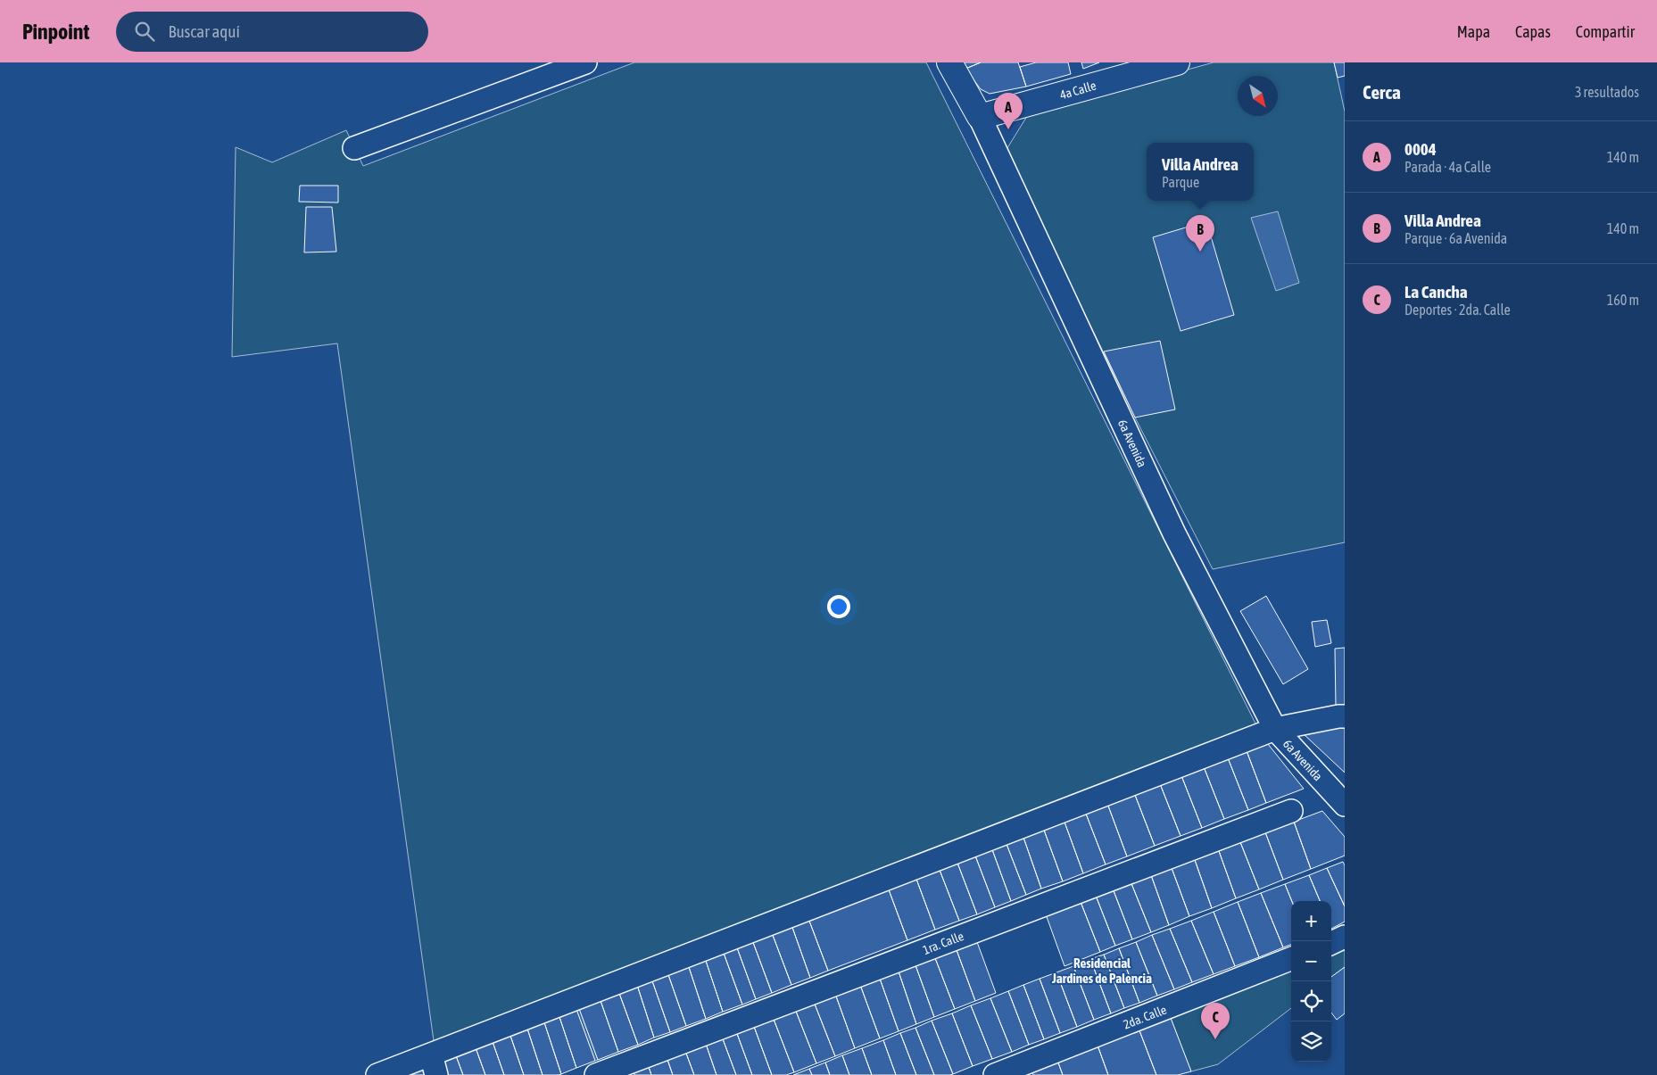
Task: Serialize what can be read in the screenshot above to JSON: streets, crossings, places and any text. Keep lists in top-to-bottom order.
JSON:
{
  "streets": {
    "main road": ["4a Calle", "6a Avenida"],
    "street": ["1ra. Calle", "2da. Calle"]
  },
  "crossings": [
    ["4a Calle", "6a Avenida"]
  ],
  "districts": ["Residencial Jardines de Palencia"],
  "north": "bottom right",
  "page": {
    "header": "Pinpoint",
    "search": "Buscar aquí",
    "nav": ["Mapa", "Capas", "Compartir"],
    "heading": ["Cerca", "3 resultados"],
    "pins": ["A", "B", "C"],
    "list": [
      {
        "mark": "A",
        "name": "0004",
        "note": "Parada · 4a Calle",
        "value": "140 m"
      },
      {
        "mark": "B",
        "name": "Villa Andrea",
        "note": "Parque · 6a Avenida",
        "value": "140 m"
      },
      {
        "mark": "C",
        "name": "La Cancha",
        "note": "Deportes · 2da. Calle",
        "value": "160 m"
      }
    ],
    "popup": ["Villa Andrea", "Parque"],
    "map_buttons": ["+", "−"]
  }
}
